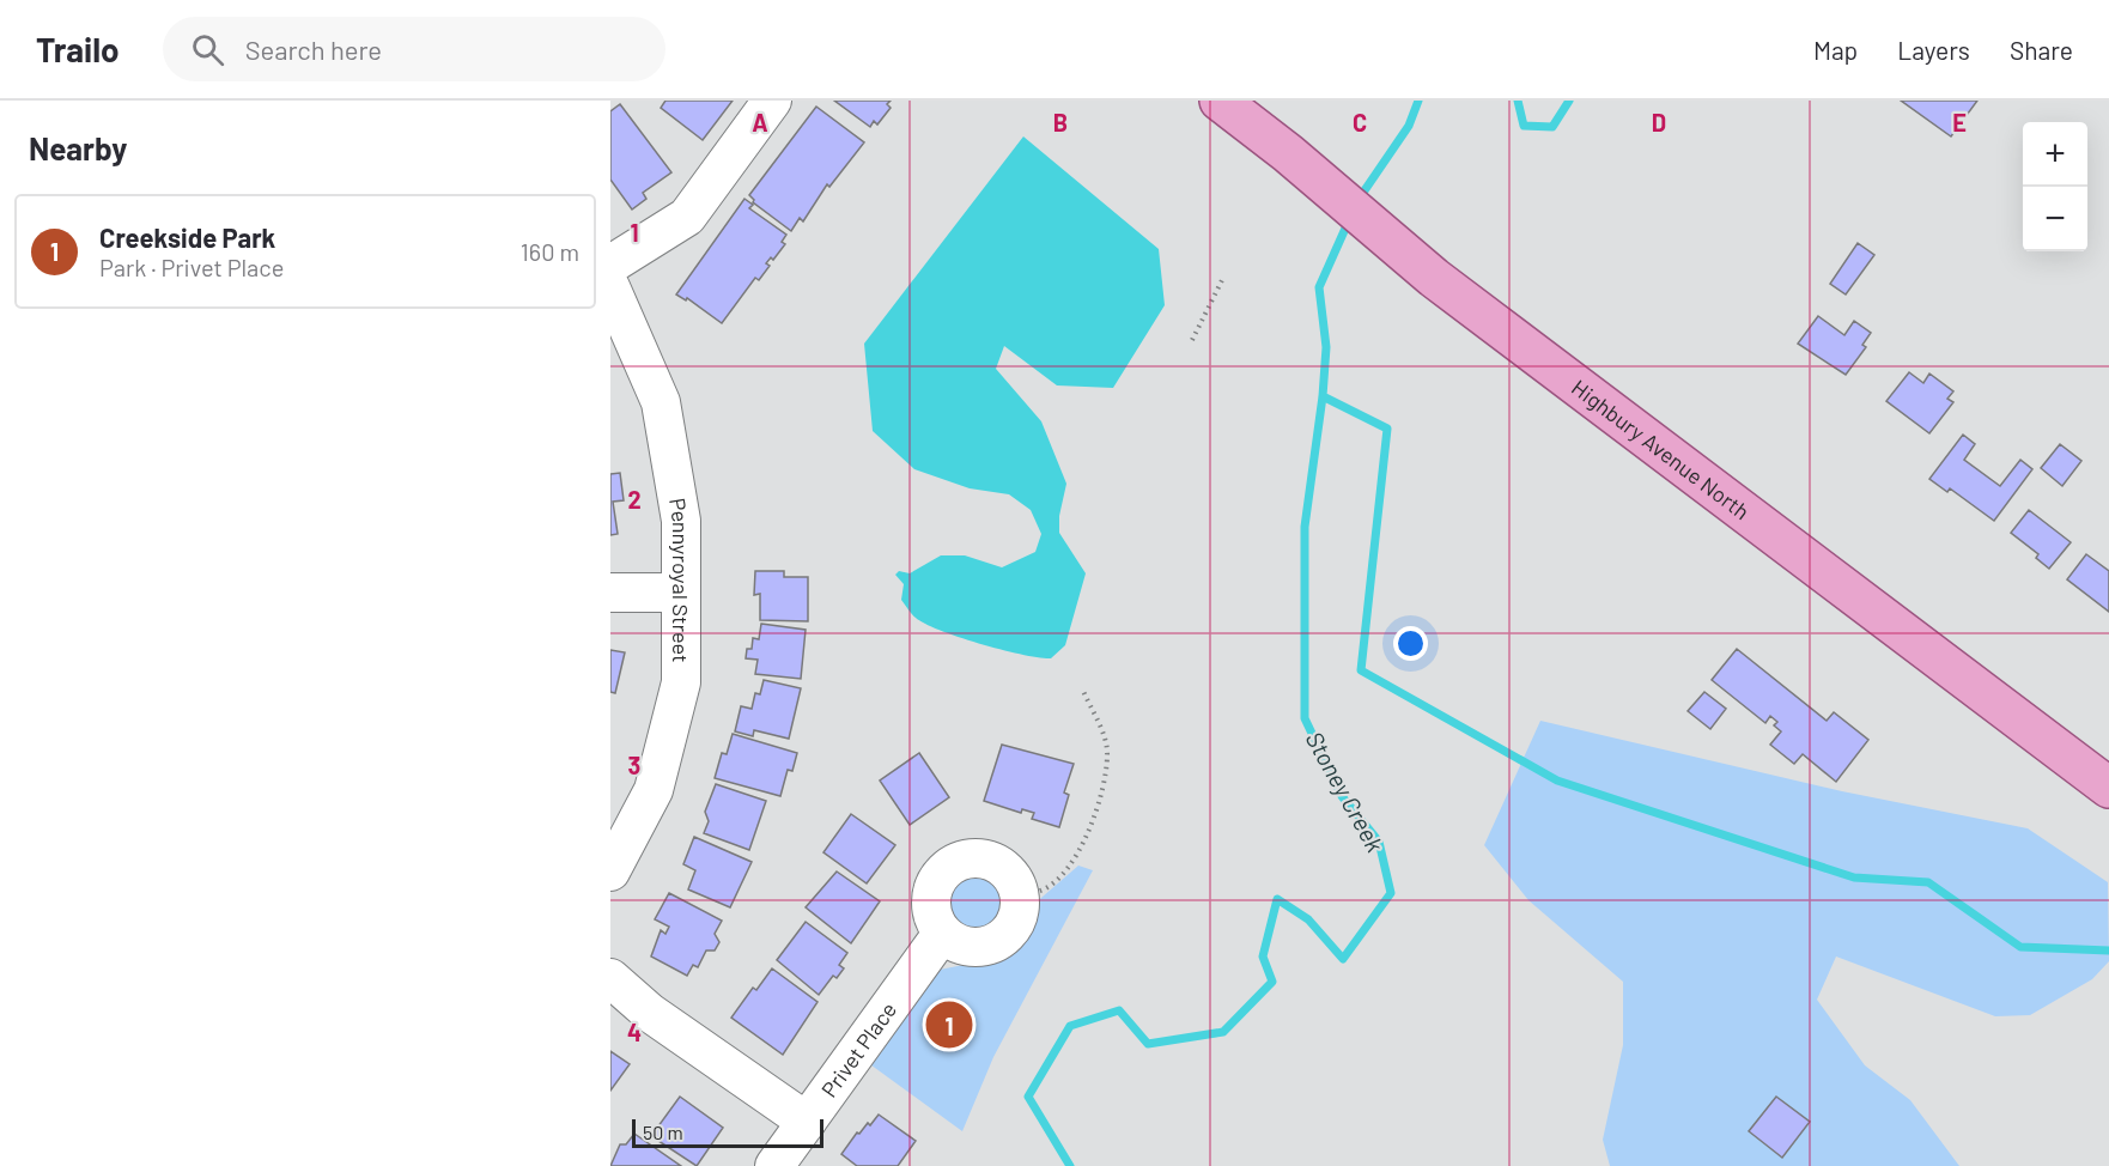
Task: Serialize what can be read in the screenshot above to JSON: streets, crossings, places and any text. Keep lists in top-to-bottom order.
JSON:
{
  "streets": {
    "main road": ["Highbury Avenue North"],
    "street": ["Pennyroyal Street", "Privet Place"]
  },
  "water": ["Stoney Creek"],
  "scale_bar": "50 m",
  "page": {
    "header": "Trailo",
    "search": "Search here",
    "nav": ["Map", "Layers", "Share"],
    "heading": "Nearby",
    "map_buttons": ["+", "−"],
    "list": [
      {
        "mark": "1",
        "name": "Creekside Park",
        "note": "Park · Privet Place",
        "value": "160 m"
      }
    ],
    "pins": "1",
    "scale": "50 m"
  },
  "grid": {
    "columns": [
      "A",
      "B",
      "C",
      "D",
      "E"
    ],
    "rows": [
      "1",
      "2",
      "3",
      "4"
    ]
  }
}
